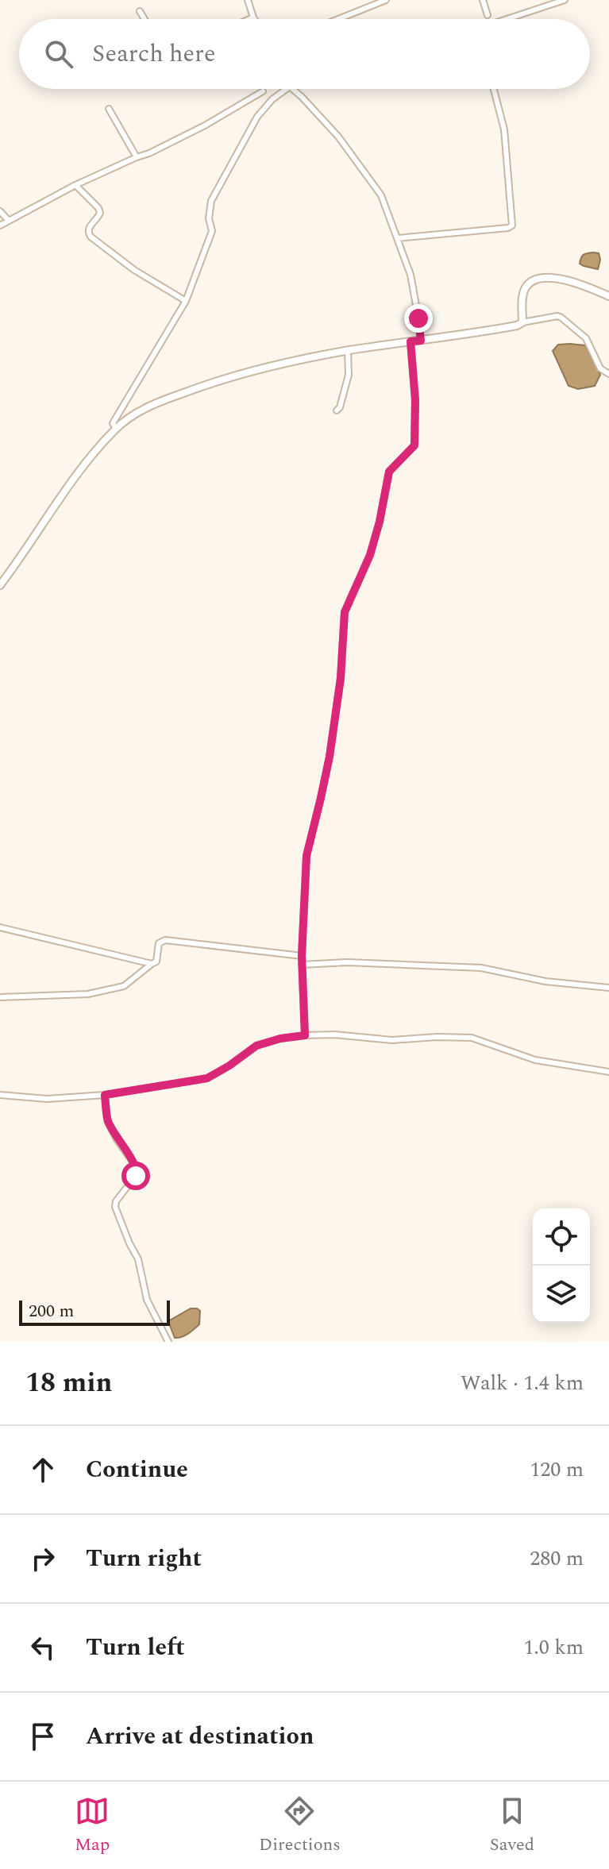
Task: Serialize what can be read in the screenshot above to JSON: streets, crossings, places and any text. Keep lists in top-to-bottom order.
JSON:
{
  "scale_bar": "200 m",
  "page": {
    "search": "Search here",
    "scale": "200 m",
    "heading": ["18 min", "Walk · 1.4 km"],
    "list": [
      ["Continue", "120 m"],
      ["Turn right", "280 m"],
      ["Turn left", "1.0 km"],
      "Arrive at destination"
    ],
    "nav": ["Map", "Directions", "Saved"]
  }
}
